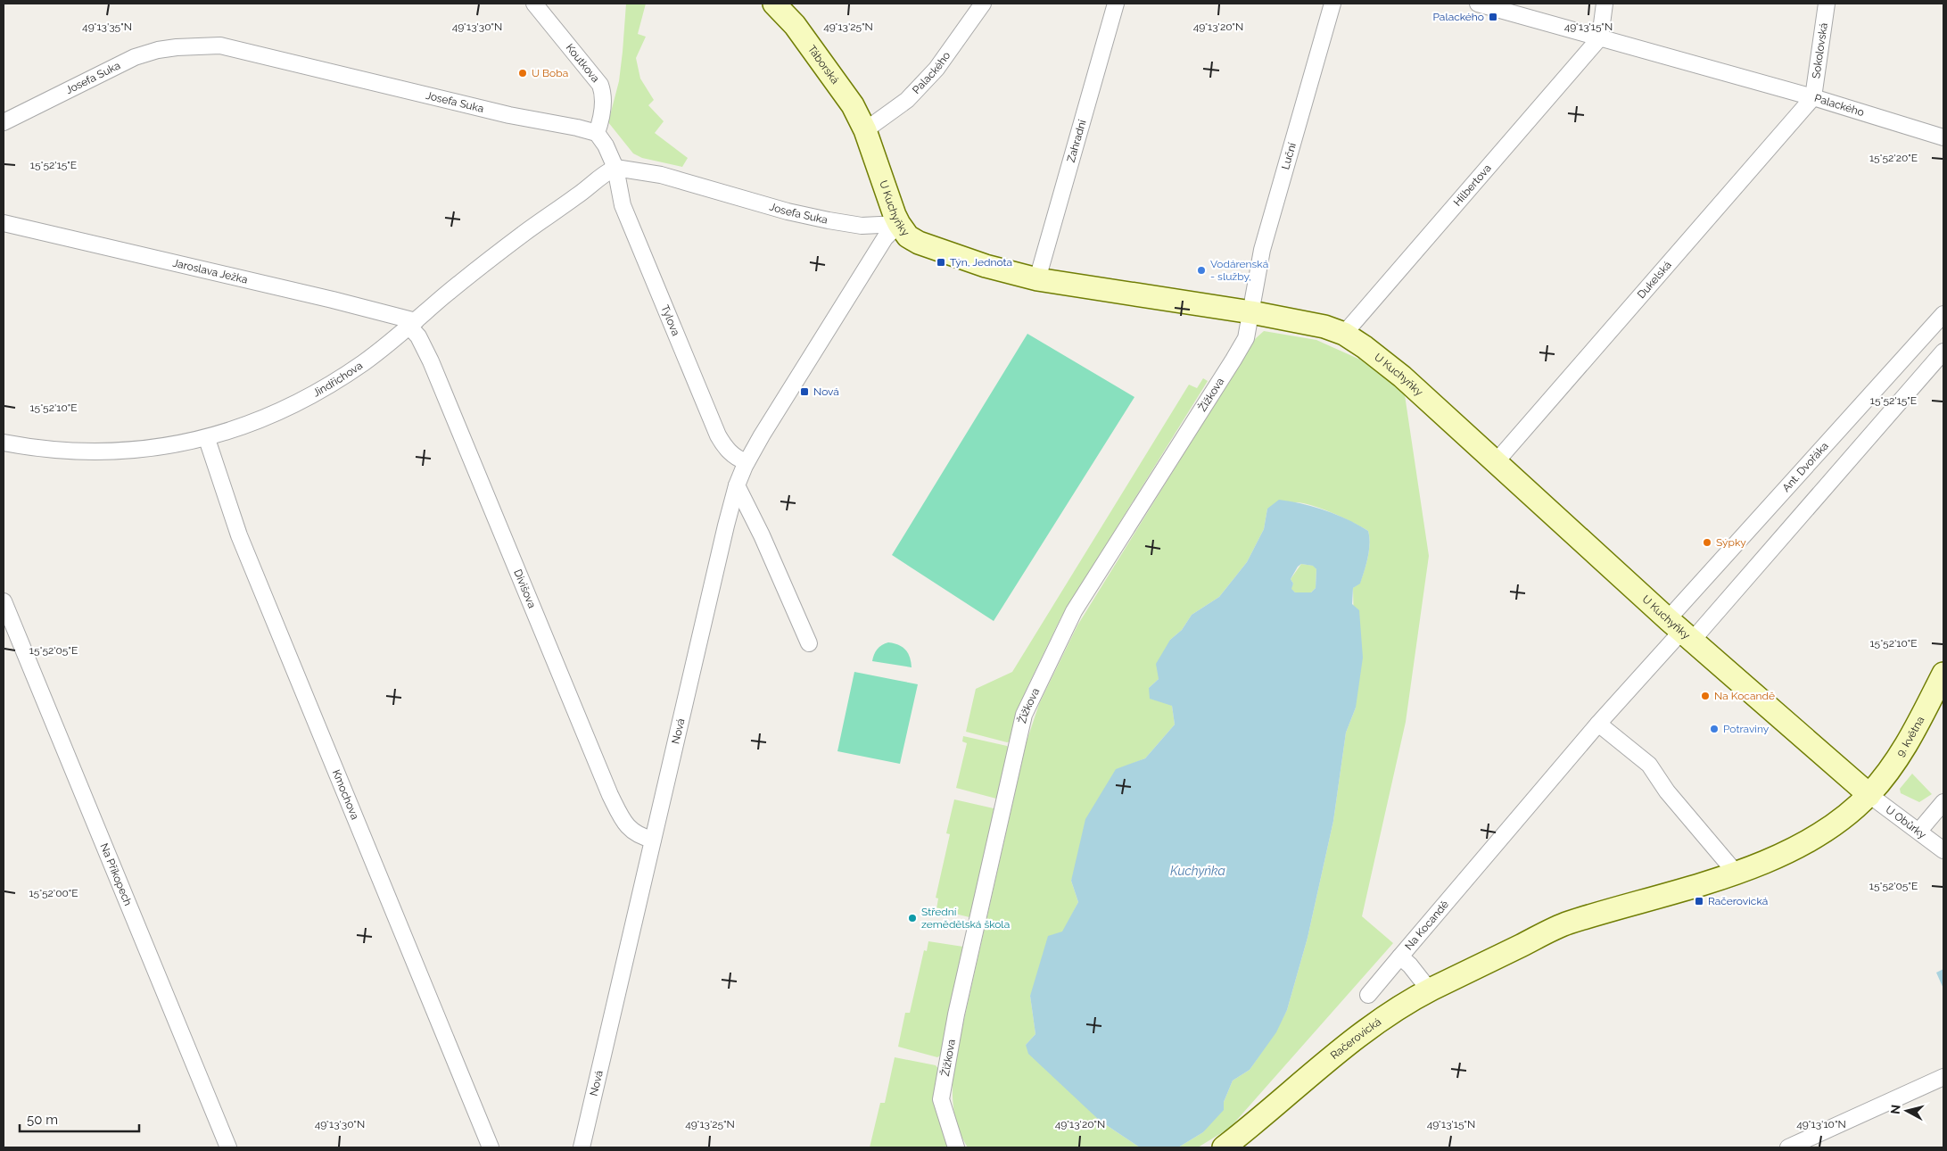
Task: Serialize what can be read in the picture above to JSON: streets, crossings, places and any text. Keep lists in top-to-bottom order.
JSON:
{
  "streets": {
    "street": [
      "Sokolovská",
      "Koutkova",
      "Táborská",
      "Palackého",
      "Josefa Suka",
      "Zahradní",
      "Luční",
      "Hilbertova",
      "U Kuchyňky",
      "Jaroslava Ježka",
      "Dukelská",
      "Tylova",
      "Jindřichova",
      "Žižkova",
      "Ant. Dvořáka",
      "Divišova",
      "Nová",
      "9. května",
      "Kmochova",
      "U Obůrky",
      "Na Příkopech",
      "Na Kocandě",
      "Račerovická"
    ]
  },
  "crossings": [
    ["Sokolovská", "Palackého"],
    ["Sokolovská", "Dukelská"],
    ["Koutkova", "Josefa Suka"],
    ["Táborská", "Palackého"],
    ["Táborská", "U Kuchyňky"],
    ["Palackého", "Hilbertova"],
    ["Palackého", "U Kuchyňky"],
    ["Palackého", "Dukelská"],
    ["Josefa Suka", "U Kuchyňky"],
    ["Josefa Suka", "Tylova"],
    ["Josefa Suka", "Jindřichova"],
    ["Josefa Suka", "Nová"],
    ["Zahradní", "U Kuchyňky"],
    ["Luční", "U Kuchyňky"],
    ["Luční", "Žižkova"],
    ["Hilbertova", "U Kuchyňky"],
    ["U Kuchyňky", "Dukelská"],
    ["U Kuchyňky", "Žižkova"],
    ["U Kuchyňky", "Ant. Dvořáka"],
    ["U Kuchyňky", "Nová"],
    ["U Kuchyňky", "9. května"],
    ["U Kuchyňky", "U Obůrky"],
    ["U Kuchyňky", "Na Kocandě"],
    ["U Kuchyňky", "Račerovická"],
    ["Jaroslava Ježka", "Jindřichova"],
    ["Jaroslava Ježka", "Divišova"],
    ["Tylova", "Jindřichova"],
    ["Tylova", "Nová"],
    ["Jindřichova", "Divišova"],
    ["Jindřichova", "Kmochova"],
    ["Ant. Dvořáka", "Na Kocandě"],
    ["Divišova", "Nová"],
    ["9. května", "U Obůrky"],
    ["9. května", "Račerovická"],
    ["U Obůrky", "Račerovická"],
    ["Na Kocandě", "Račerovická"]
  ],
  "water": ["Kuchyňka"],
  "places": {
    "transit": [
      "Palackého",
      "Týn, Jednota",
      "Nová",
      "Račerovická"
    ],
    "other": [
      "U Boba",
      "Vodárenská - služby,",
      "Sýpky",
      "Na Kocandě",
      "Potraviny",
      "Střední zemědělská škola"
    ]
  },
  "scale_bar": "50 m",
  "north": "left",
  "coordinates": [
    "49°13'35\"N",
    "49°13'30\"N",
    "49°13'25\"N",
    "49°13'20\"N",
    "49°13'15\"N",
    "15°52'20\"E",
    "15°52'15\"E",
    "15°52'10\"E",
    "15°52'05\"E",
    "15°52'00\"E",
    "49°13'10\"N"
  ]
}
